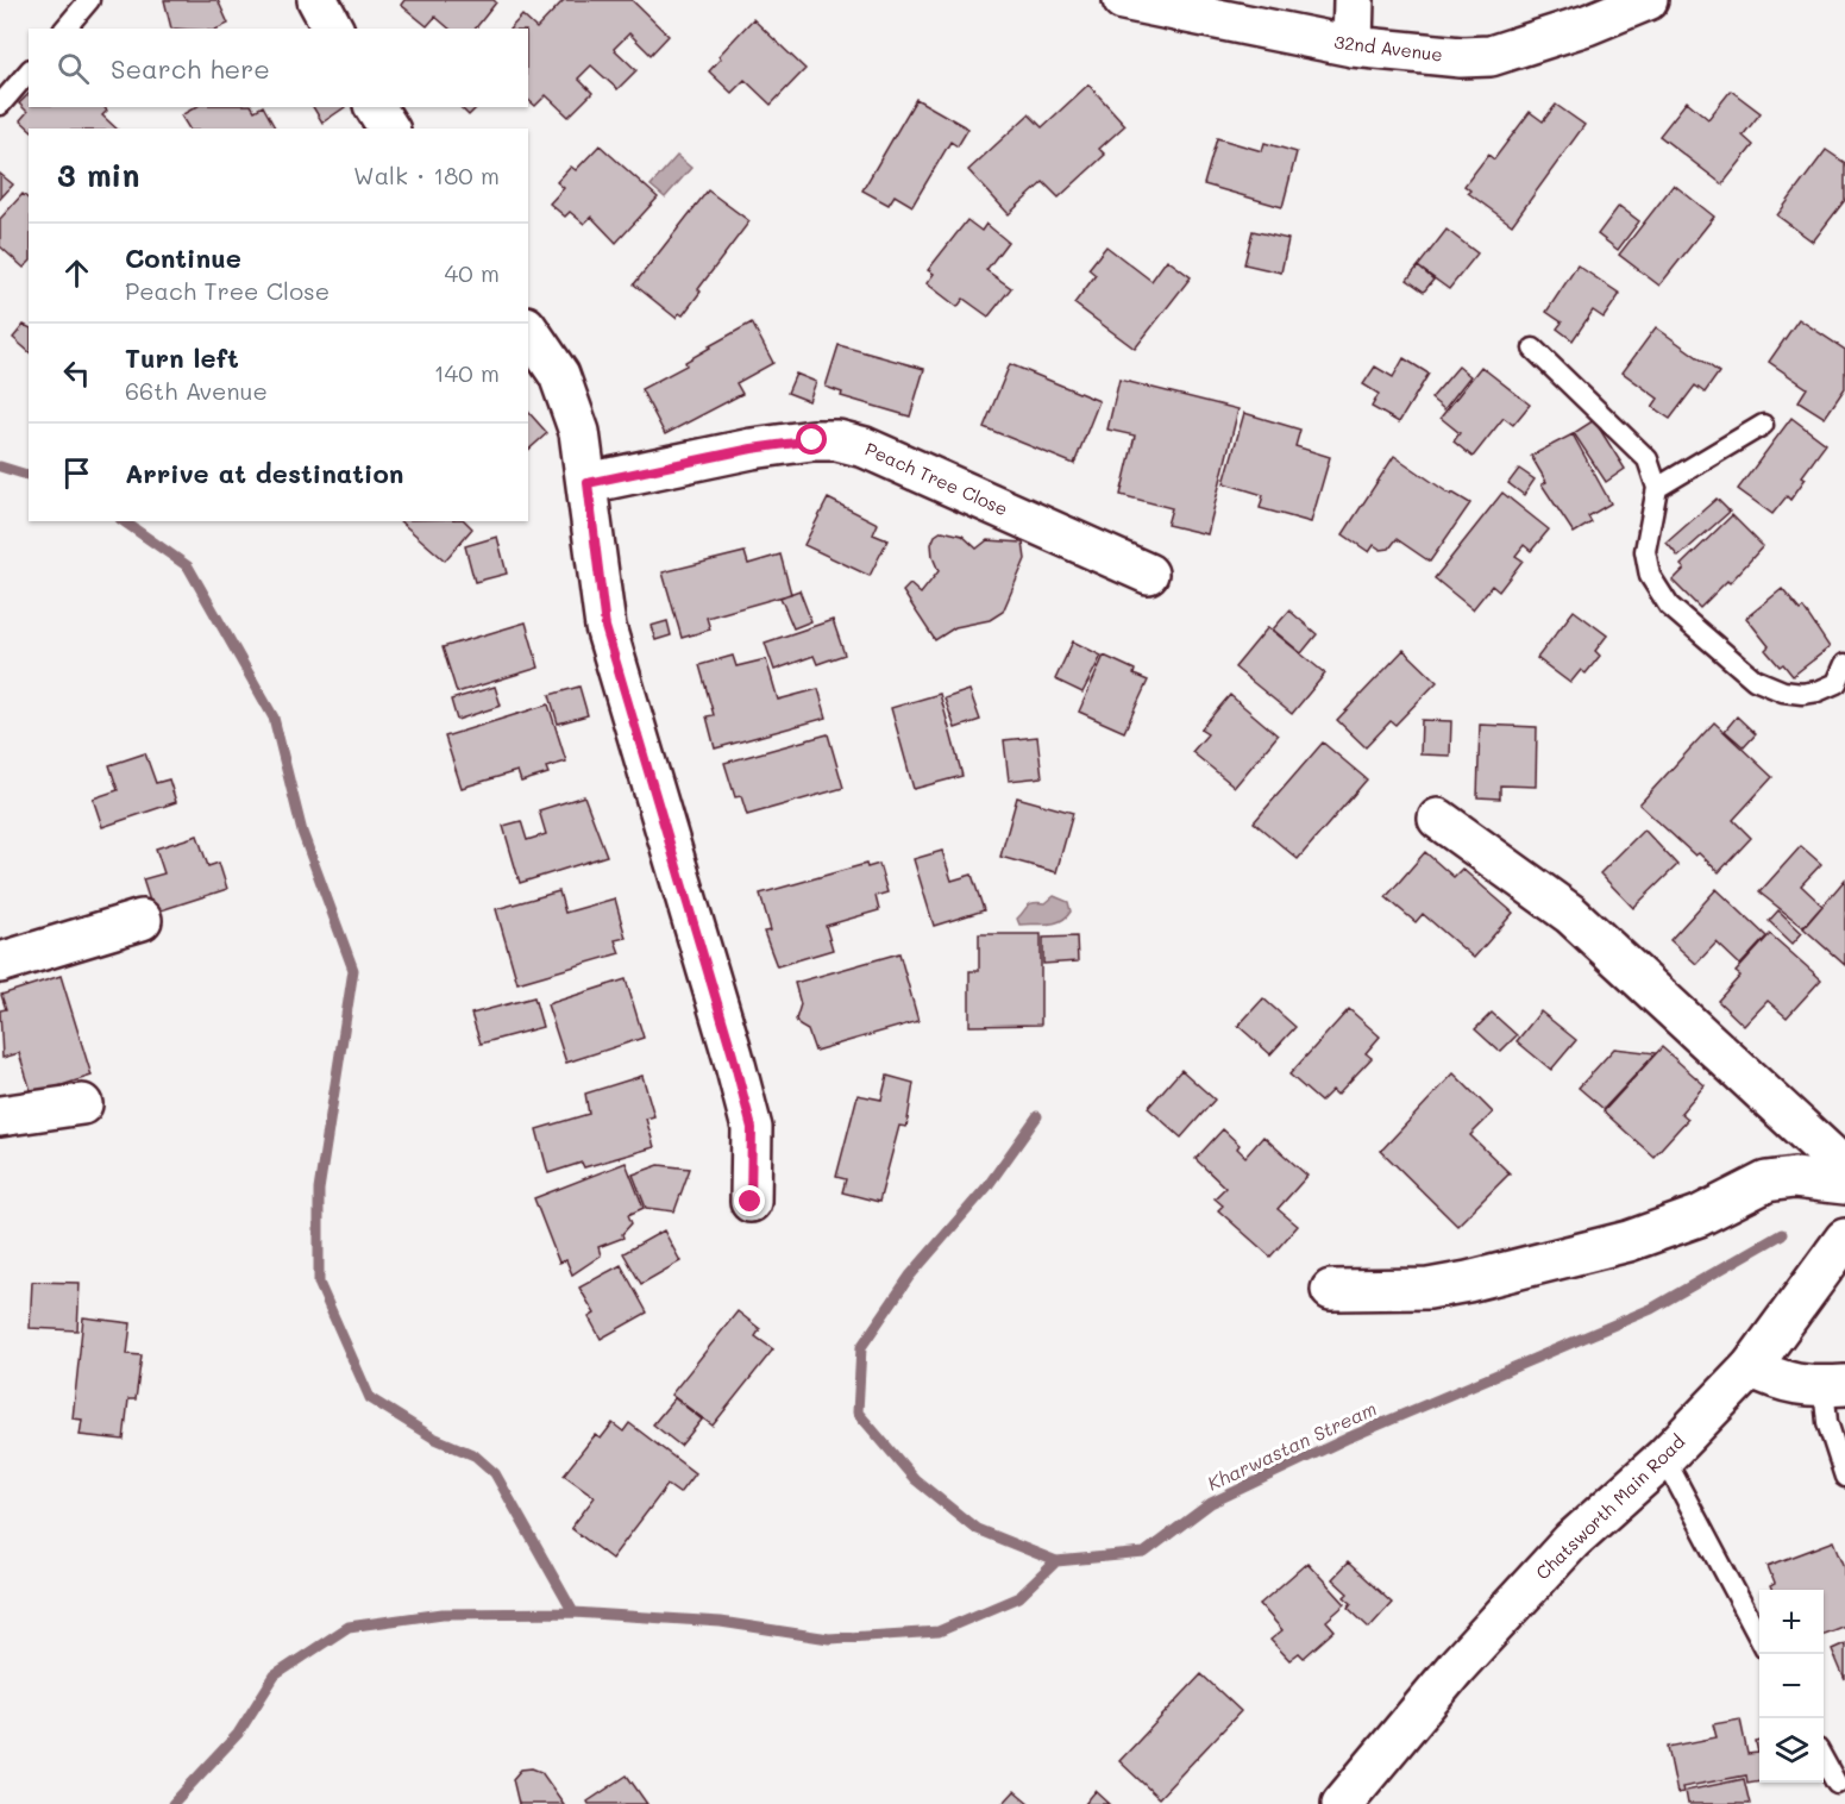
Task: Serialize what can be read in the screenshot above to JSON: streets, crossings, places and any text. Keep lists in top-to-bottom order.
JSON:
{
  "streets": {
    "street": ["32nd Avenue", "Peach Tree Close", "Chatsworth Main Road"]
  },
  "water": ["Kharwastan Stream"],
  "page": {
    "search": "Search here",
    "heading": ["3 min", "Walk · 180 m"],
    "list": [
      ["Continue", "Peach Tree Close", "40 m"],
      ["Turn left", "66th Avenue", "140 m"],
      "Arrive at destination"
    ],
    "map_buttons": ["+", "−"]
  }
}
